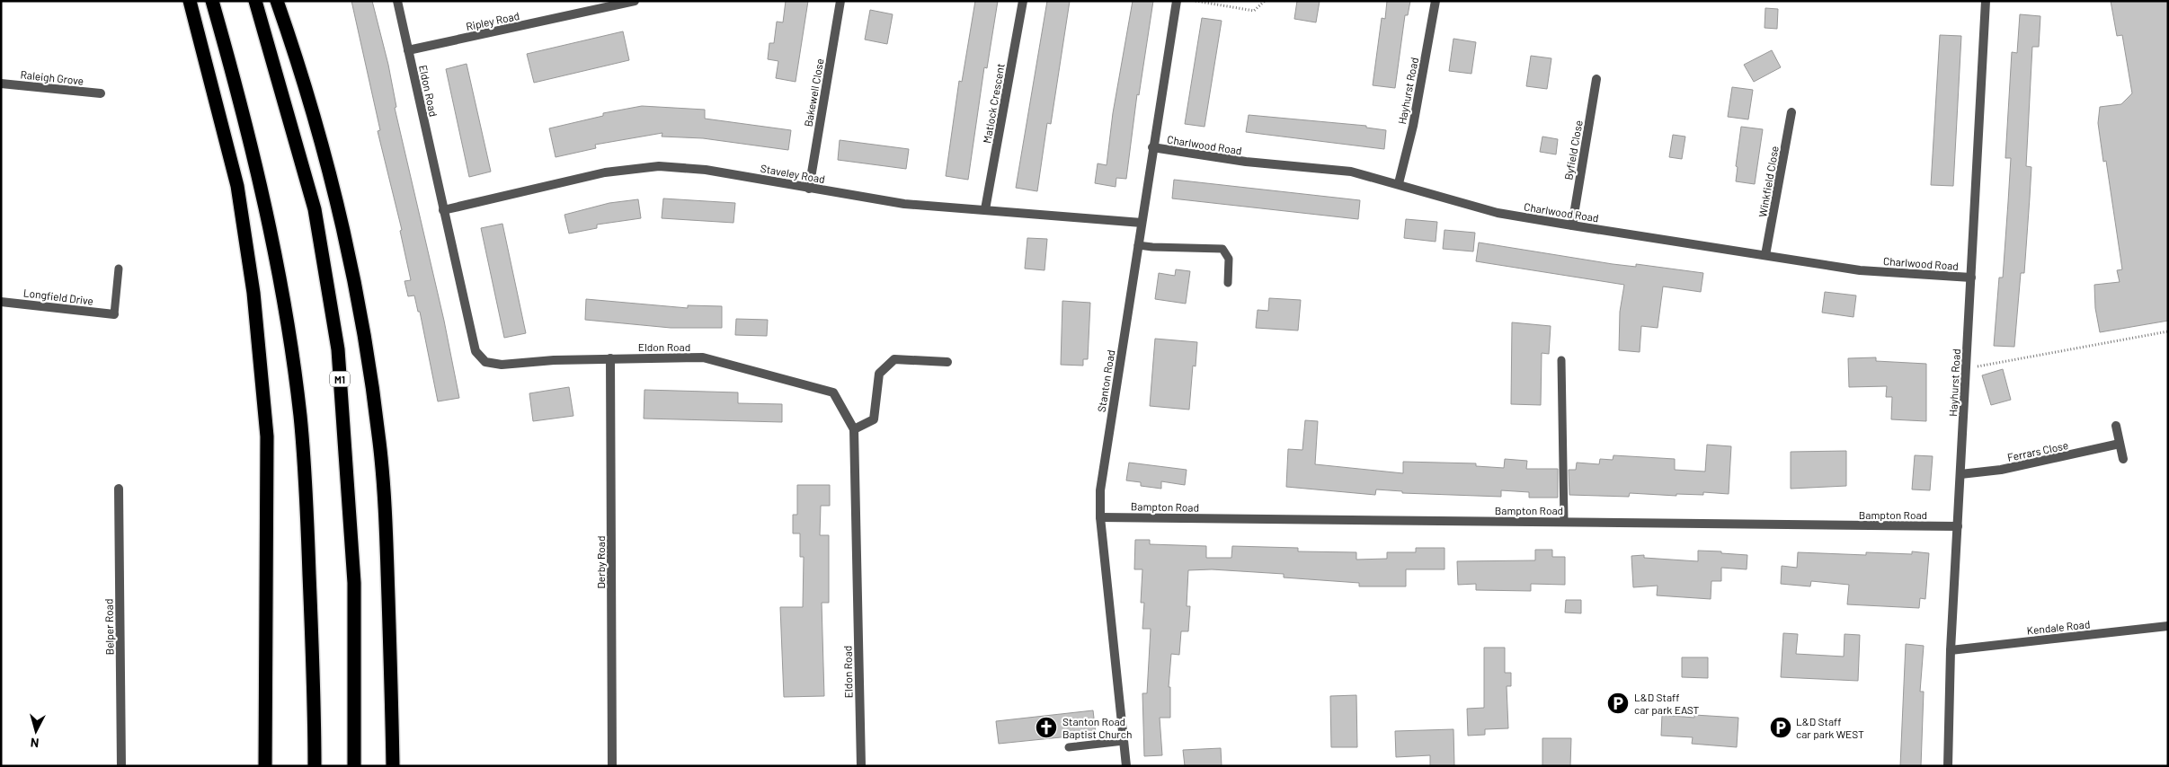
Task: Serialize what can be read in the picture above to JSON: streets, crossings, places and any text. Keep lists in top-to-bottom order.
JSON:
{
  "streets": {
    "highway": ["M1"],
    "street": [
      "Ripley Road",
      "Raleigh Grove",
      "Eldon Road",
      "Hayhurst Road",
      "Bakewell Close",
      "Matlock Crescent",
      "Charlwood Road",
      "Byfield Close",
      "Staveley Road",
      "Winkfield Close",
      "Longfield Drive",
      "Stanton Road",
      "Ferrars Close",
      "Bampton Road",
      "Derby Road",
      "Belper Road",
      "Kendale Road"
    ]
  },
  "crossings": [
    ["Ripley Road", "Eldon Road"],
    ["Eldon Road", "Staveley Road"],
    ["Eldon Road", "Derby Road"],
    ["Hayhurst Road", "Charlwood Road"],
    ["Hayhurst Road", "Ferrars Close"],
    ["Hayhurst Road", "Bampton Road"],
    ["Hayhurst Road", "Kendale Road"],
    ["Bakewell Close", "Staveley Road"],
    ["Matlock Crescent", "Staveley Road"],
    ["Charlwood Road", "Byfield Close"],
    ["Charlwood Road", "Winkfield Close"],
    ["Charlwood Road", "Stanton Road"],
    ["Staveley Road", "Stanton Road"],
    ["Stanton Road", "Bampton Road"]
  ],
  "places": {
    "parking": ["L&D Staff car park EAST", "L&D Staff car park WEST"],
    "church": ["Stanton Road Baptist Church"]
  },
  "north": "bottom"
}
